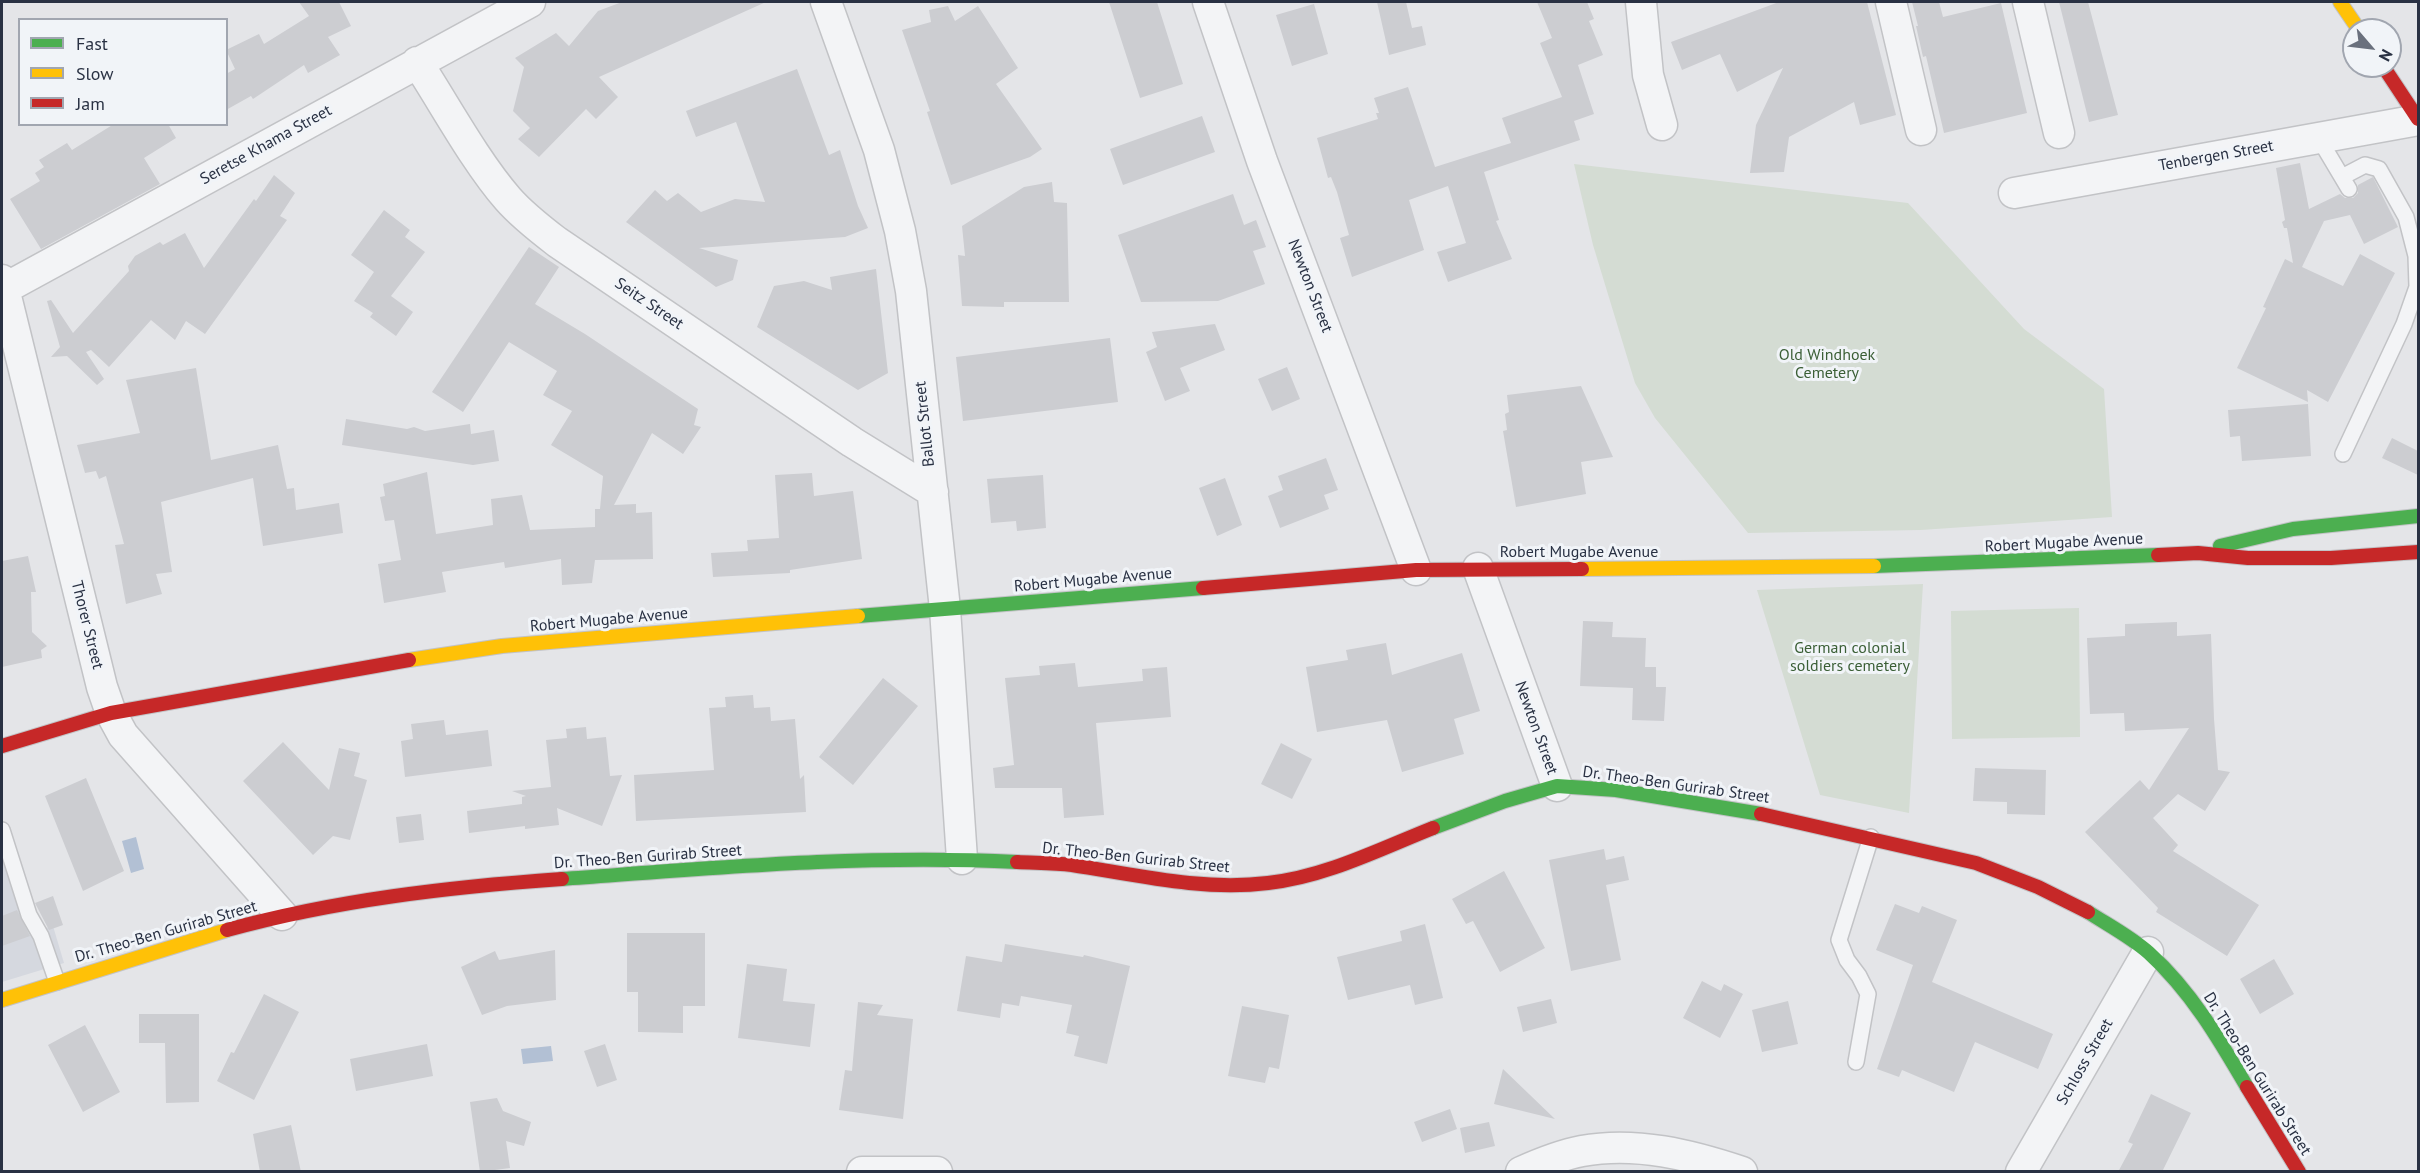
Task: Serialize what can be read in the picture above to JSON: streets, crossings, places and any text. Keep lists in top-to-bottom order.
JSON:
{
  "streets": {
    "main road": ["Robert Mugabe Avenue", "Dr. Theo-Ben Gurirab Street"],
    "street": [
      "Seretse Khama Street",
      "Tenbergen Street",
      "Newton Street",
      "Seitz Street",
      "Ballot Street",
      "Thorer Street",
      "Schloss Street"
    ]
  },
  "crossings": [
    ["Seretse Khama Street", "Seitz Street"],
    ["Seretse Khama Street", "Thorer Street"],
    ["Newton Street", "Robert Mugabe Avenue"],
    ["Newton Street", "Dr. Theo-Ben Gurirab Street"],
    ["Seitz Street", "Ballot Street"],
    ["Ballot Street", "Robert Mugabe Avenue"],
    ["Ballot Street", "Dr. Theo-Ben Gurirab Street"],
    ["Robert Mugabe Avenue", "Thorer Street"],
    ["Thorer Street", "Dr. Theo-Ben Gurirab Street"],
    ["Dr. Theo-Ben Gurirab Street", "Schloss Street"]
  ],
  "parks": ["Old Windhoek Cemetery", "German colonial soldiers cemetery"],
  "legend": ["Fast", "Slow", "Jam"],
  "north": "bottom right"
}
